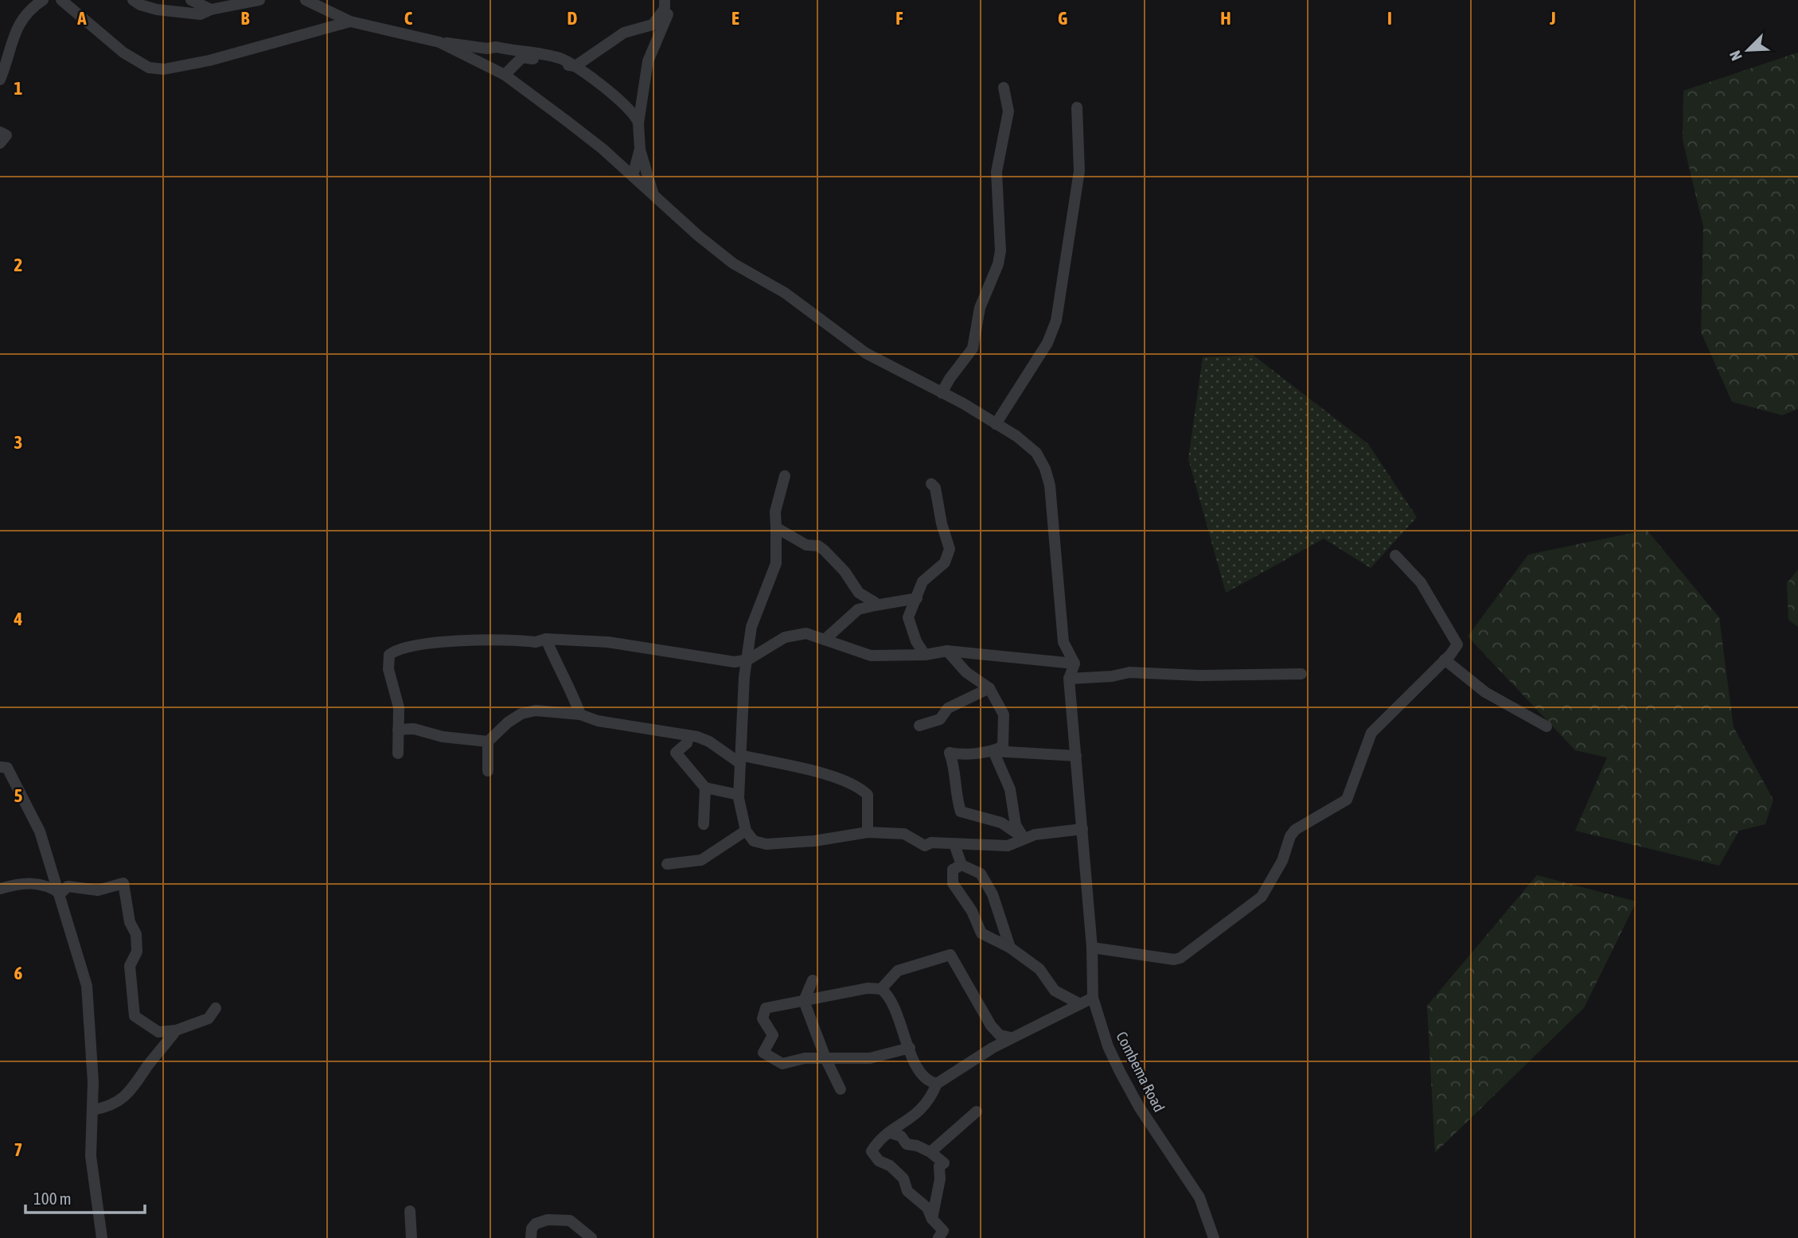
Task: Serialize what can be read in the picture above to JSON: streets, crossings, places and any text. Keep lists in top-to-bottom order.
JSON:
{
  "streets": {
    "street": ["Combema Road"]
  },
  "scale_bar": "100 m",
  "north": "bottom left",
  "grid": {
    "columns": [
      "A",
      "B",
      "C",
      "D",
      "E",
      "F",
      "G",
      "H",
      "I",
      "J"
    ],
    "rows": [
      "1",
      "2",
      "3",
      "4",
      "5",
      "6",
      "7"
    ]
  }
}
